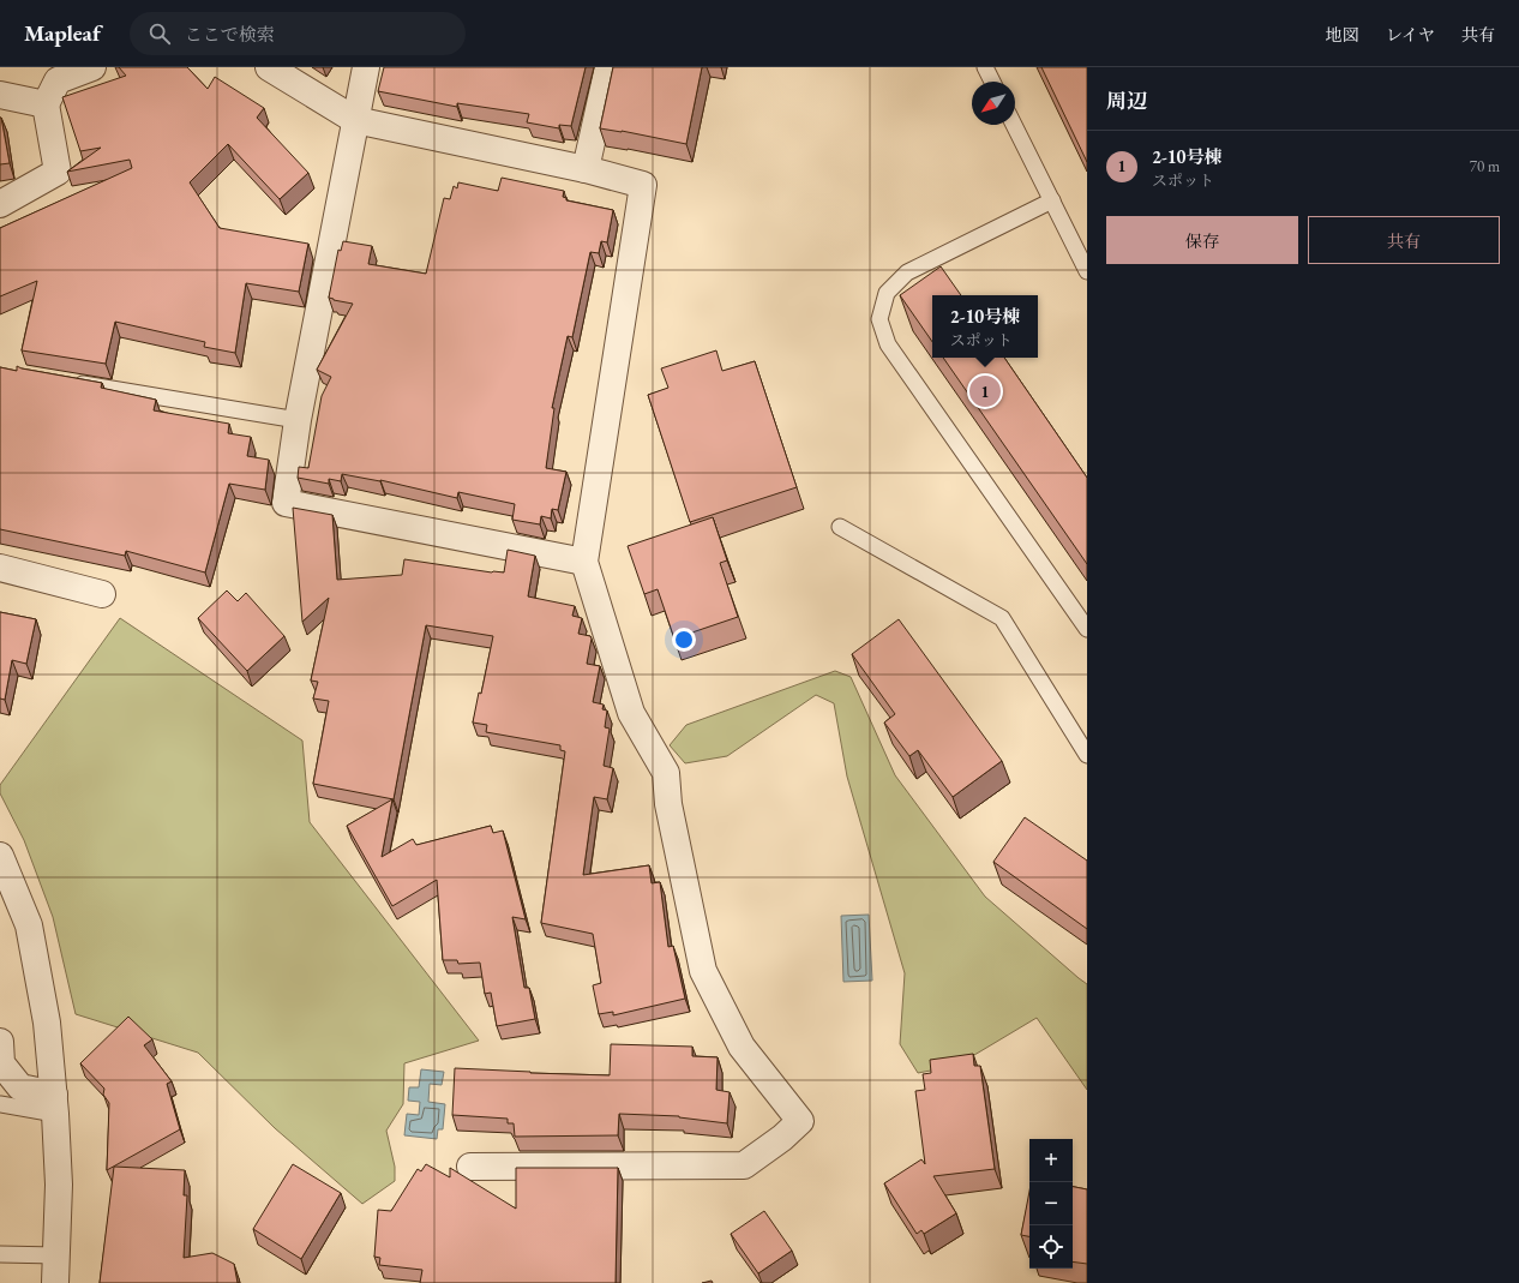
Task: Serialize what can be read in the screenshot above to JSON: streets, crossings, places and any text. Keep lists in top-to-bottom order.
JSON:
{
  "north": "bottom left",
  "page": {
    "header": "Mapleaf",
    "search": "ここで検索",
    "nav": ["地図", "レイヤ", "共有"],
    "heading": "周辺",
    "list": [
      {
        "mark": "1",
        "name": "2-10号棟",
        "note": "スポット",
        "value": "70 m"
      }
    ],
    "buttons": ["保存", "共有"],
    "popup": ["2-10号棟", "スポット"],
    "pins": "1",
    "map_buttons": ["+", "−"]
  }
}
